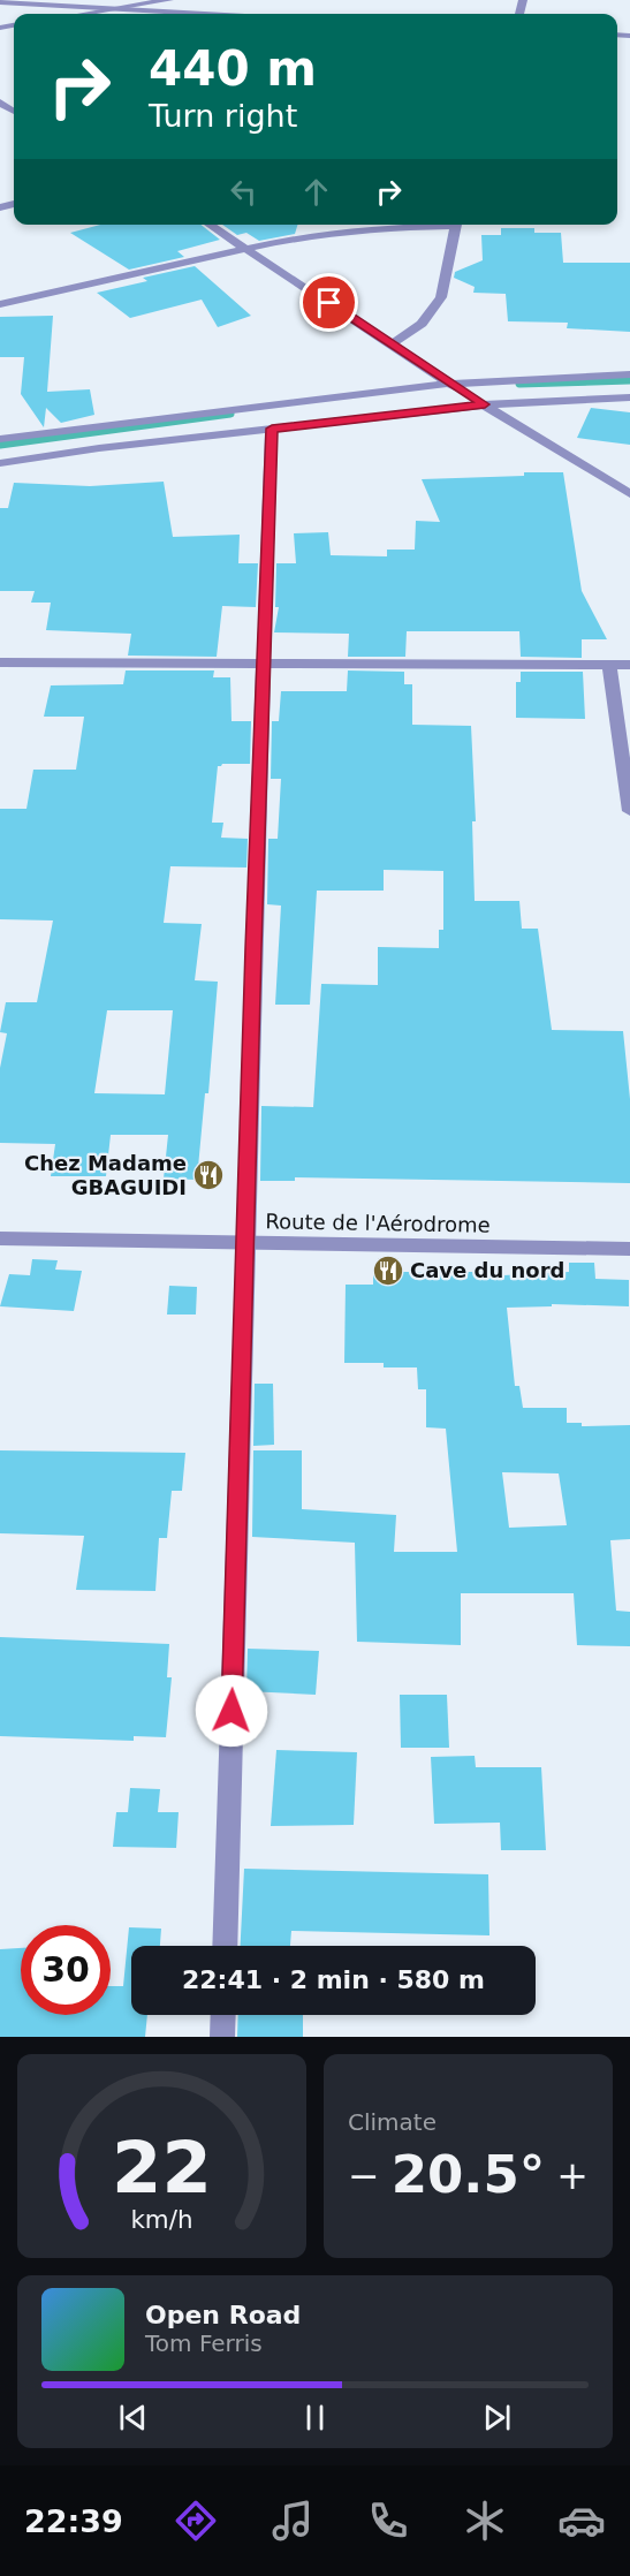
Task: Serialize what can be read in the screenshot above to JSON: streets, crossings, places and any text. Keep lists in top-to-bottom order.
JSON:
{
  "streets": {
    "street": ["Route de l'Aérodrome"]
  },
  "places": {
    "restaurant": ["Chez Madame GBAGUIDI", "Cave du nord"]
  },
  "page": {
    "turn": ["440 m", "Turn right"],
    "limit": "30",
    "trip": "22:41 · 2 min · 580 m",
    "tile": "Climate",
    "heat": ["−", "20.5°", "+"],
    "song": ["Open Road", "Tom Ferris"],
    "tabs": "22:39",
    "gauge": ["22", "km/h"]
  }
}
